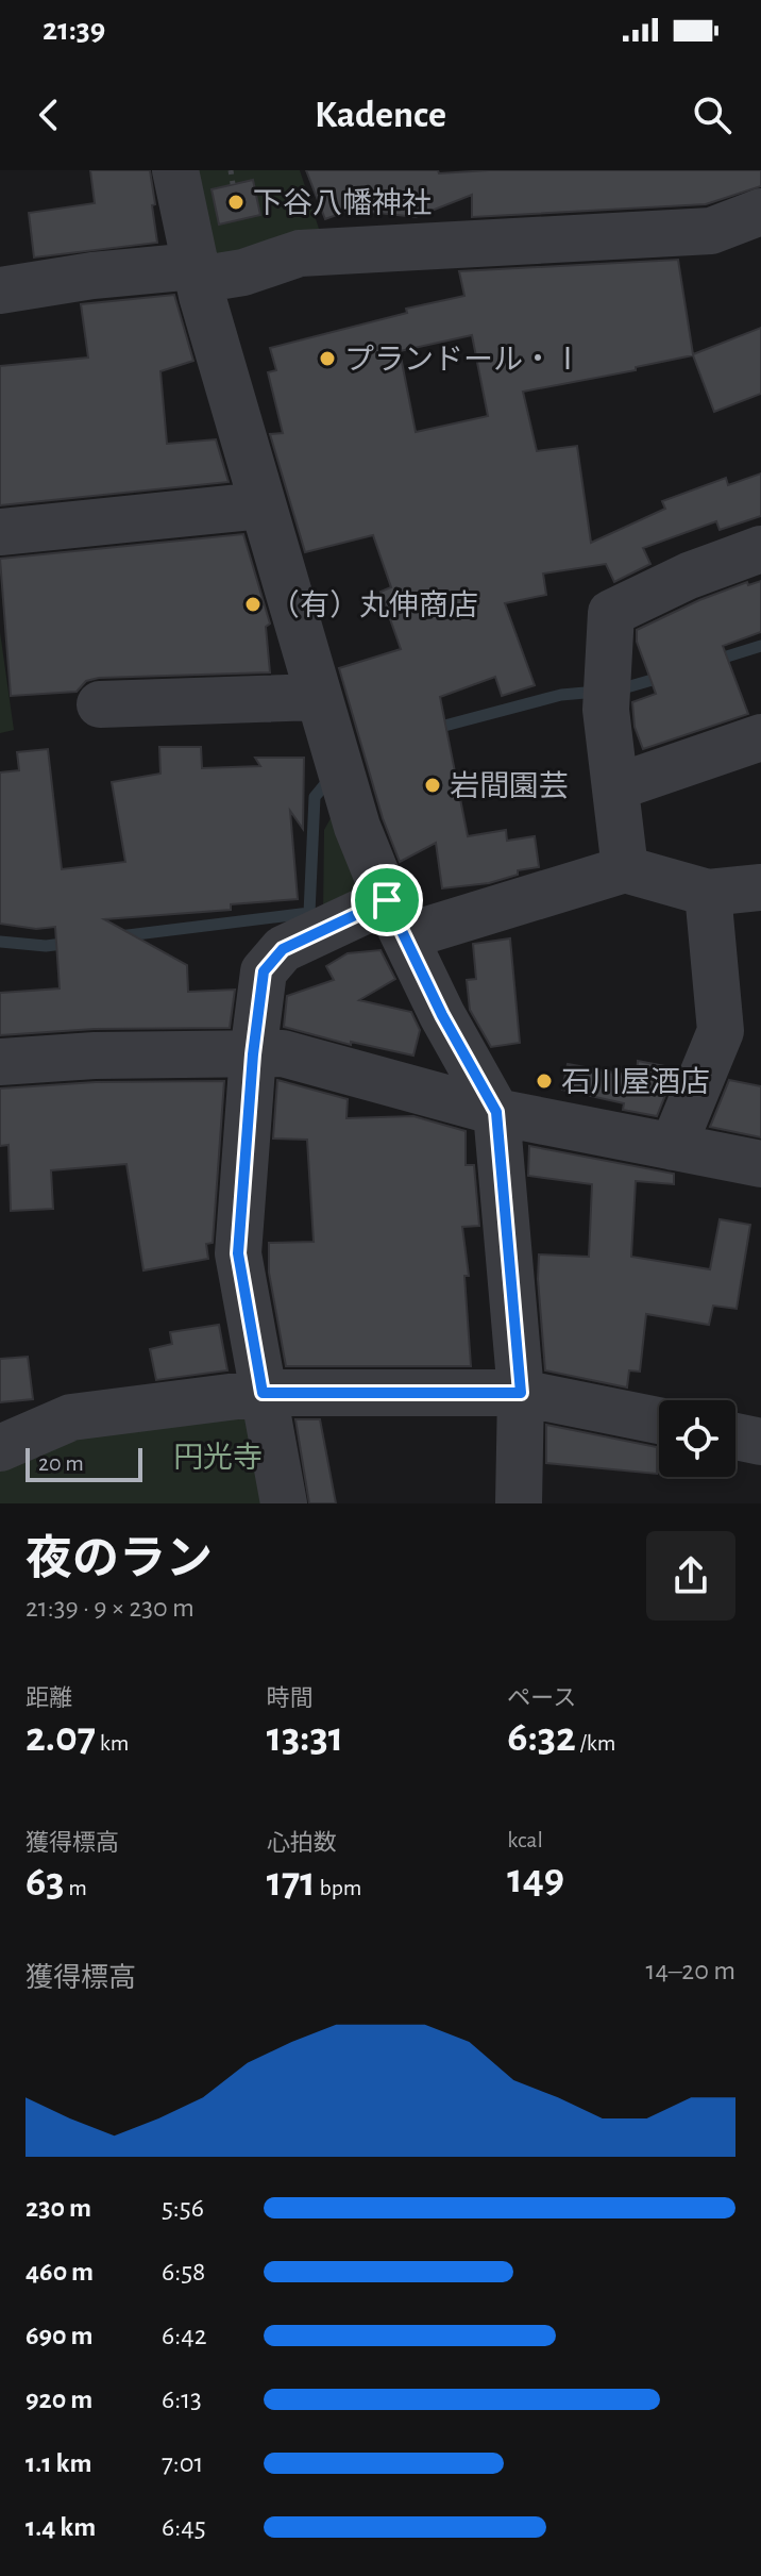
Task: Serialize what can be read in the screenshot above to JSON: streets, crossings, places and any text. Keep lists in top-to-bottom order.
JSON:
{
  "parks": ["円光寺"],
  "places": [
    "下谷八幡神社",
    "プランドール・Ⅰ",
    "（有）丸伸商店",
    "岩間園芸",
    "石川屋酒店"
  ],
  "scale_bar": "20 m",
  "page": {
    "status": "21:39",
    "header": "Kadence",
    "scale": "20 m",
    "heading": ["夜のラン", "21:39 · 9 × 230 m"],
    "stats": [
      ["距離", "2.07 km"],
      ["時間", "13:31"],
      ["ペース", "6:32 /km"],
      ["獲得標高", "63 m"],
      ["心拍数", "171 bpm"],
      ["kcal", "149"]
    ],
    "chart": ["獲得標高", "14–20 m"],
    "list": [
      {
        "name": "230 m",
        "note": "5:56"
      },
      {
        "name": "460 m",
        "note": "6:58"
      },
      {
        "name": "690 m",
        "note": "6:42"
      },
      {
        "name": "920 m",
        "note": "6:13"
      },
      {
        "name": "1.1 km",
        "note": "7:01"
      },
      {
        "name": "1.4 km",
        "note": "6:45"
      }
    ]
  }
}
